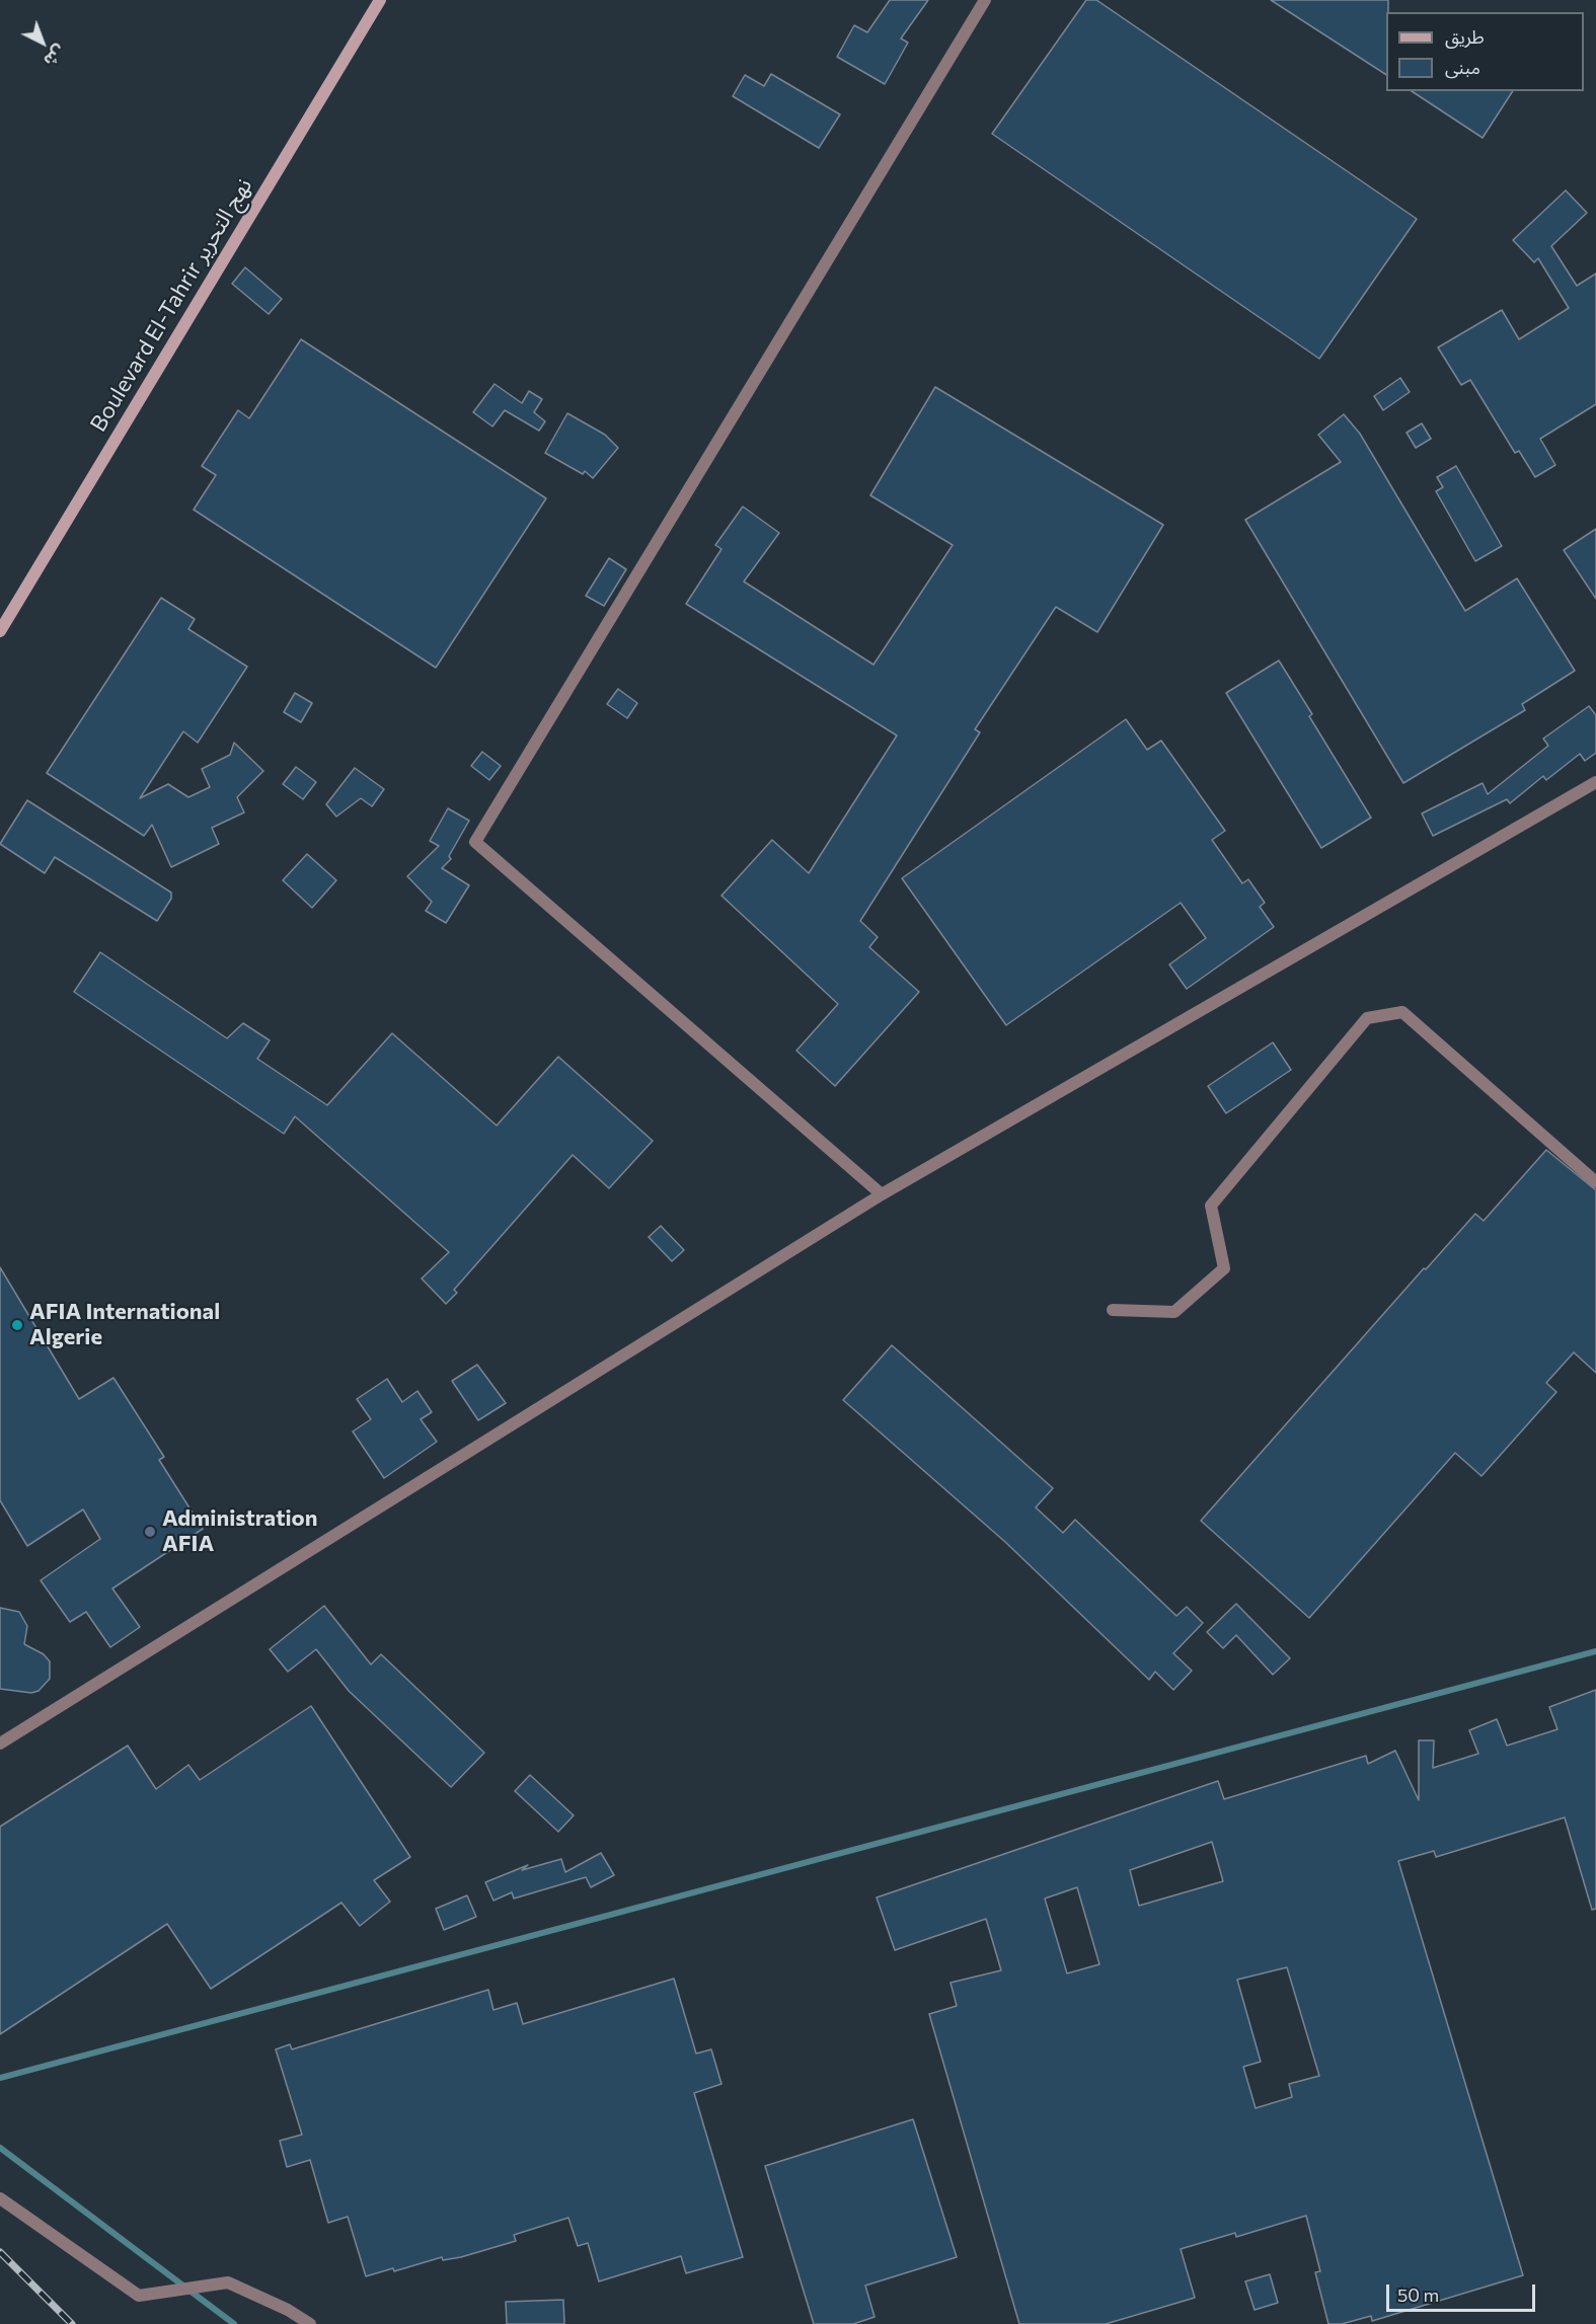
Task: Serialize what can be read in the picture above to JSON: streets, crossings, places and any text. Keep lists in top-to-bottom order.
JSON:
{
  "streets": {
    "main road": ["Boulevard El-Tahrir نهج التحرير"]
  },
  "places": ["AFIA International Algerie", "Administration AFIA"],
  "legend": ["طريق", "مبنى"],
  "scale_bar": "50 m",
  "north": "bottom right"
}
